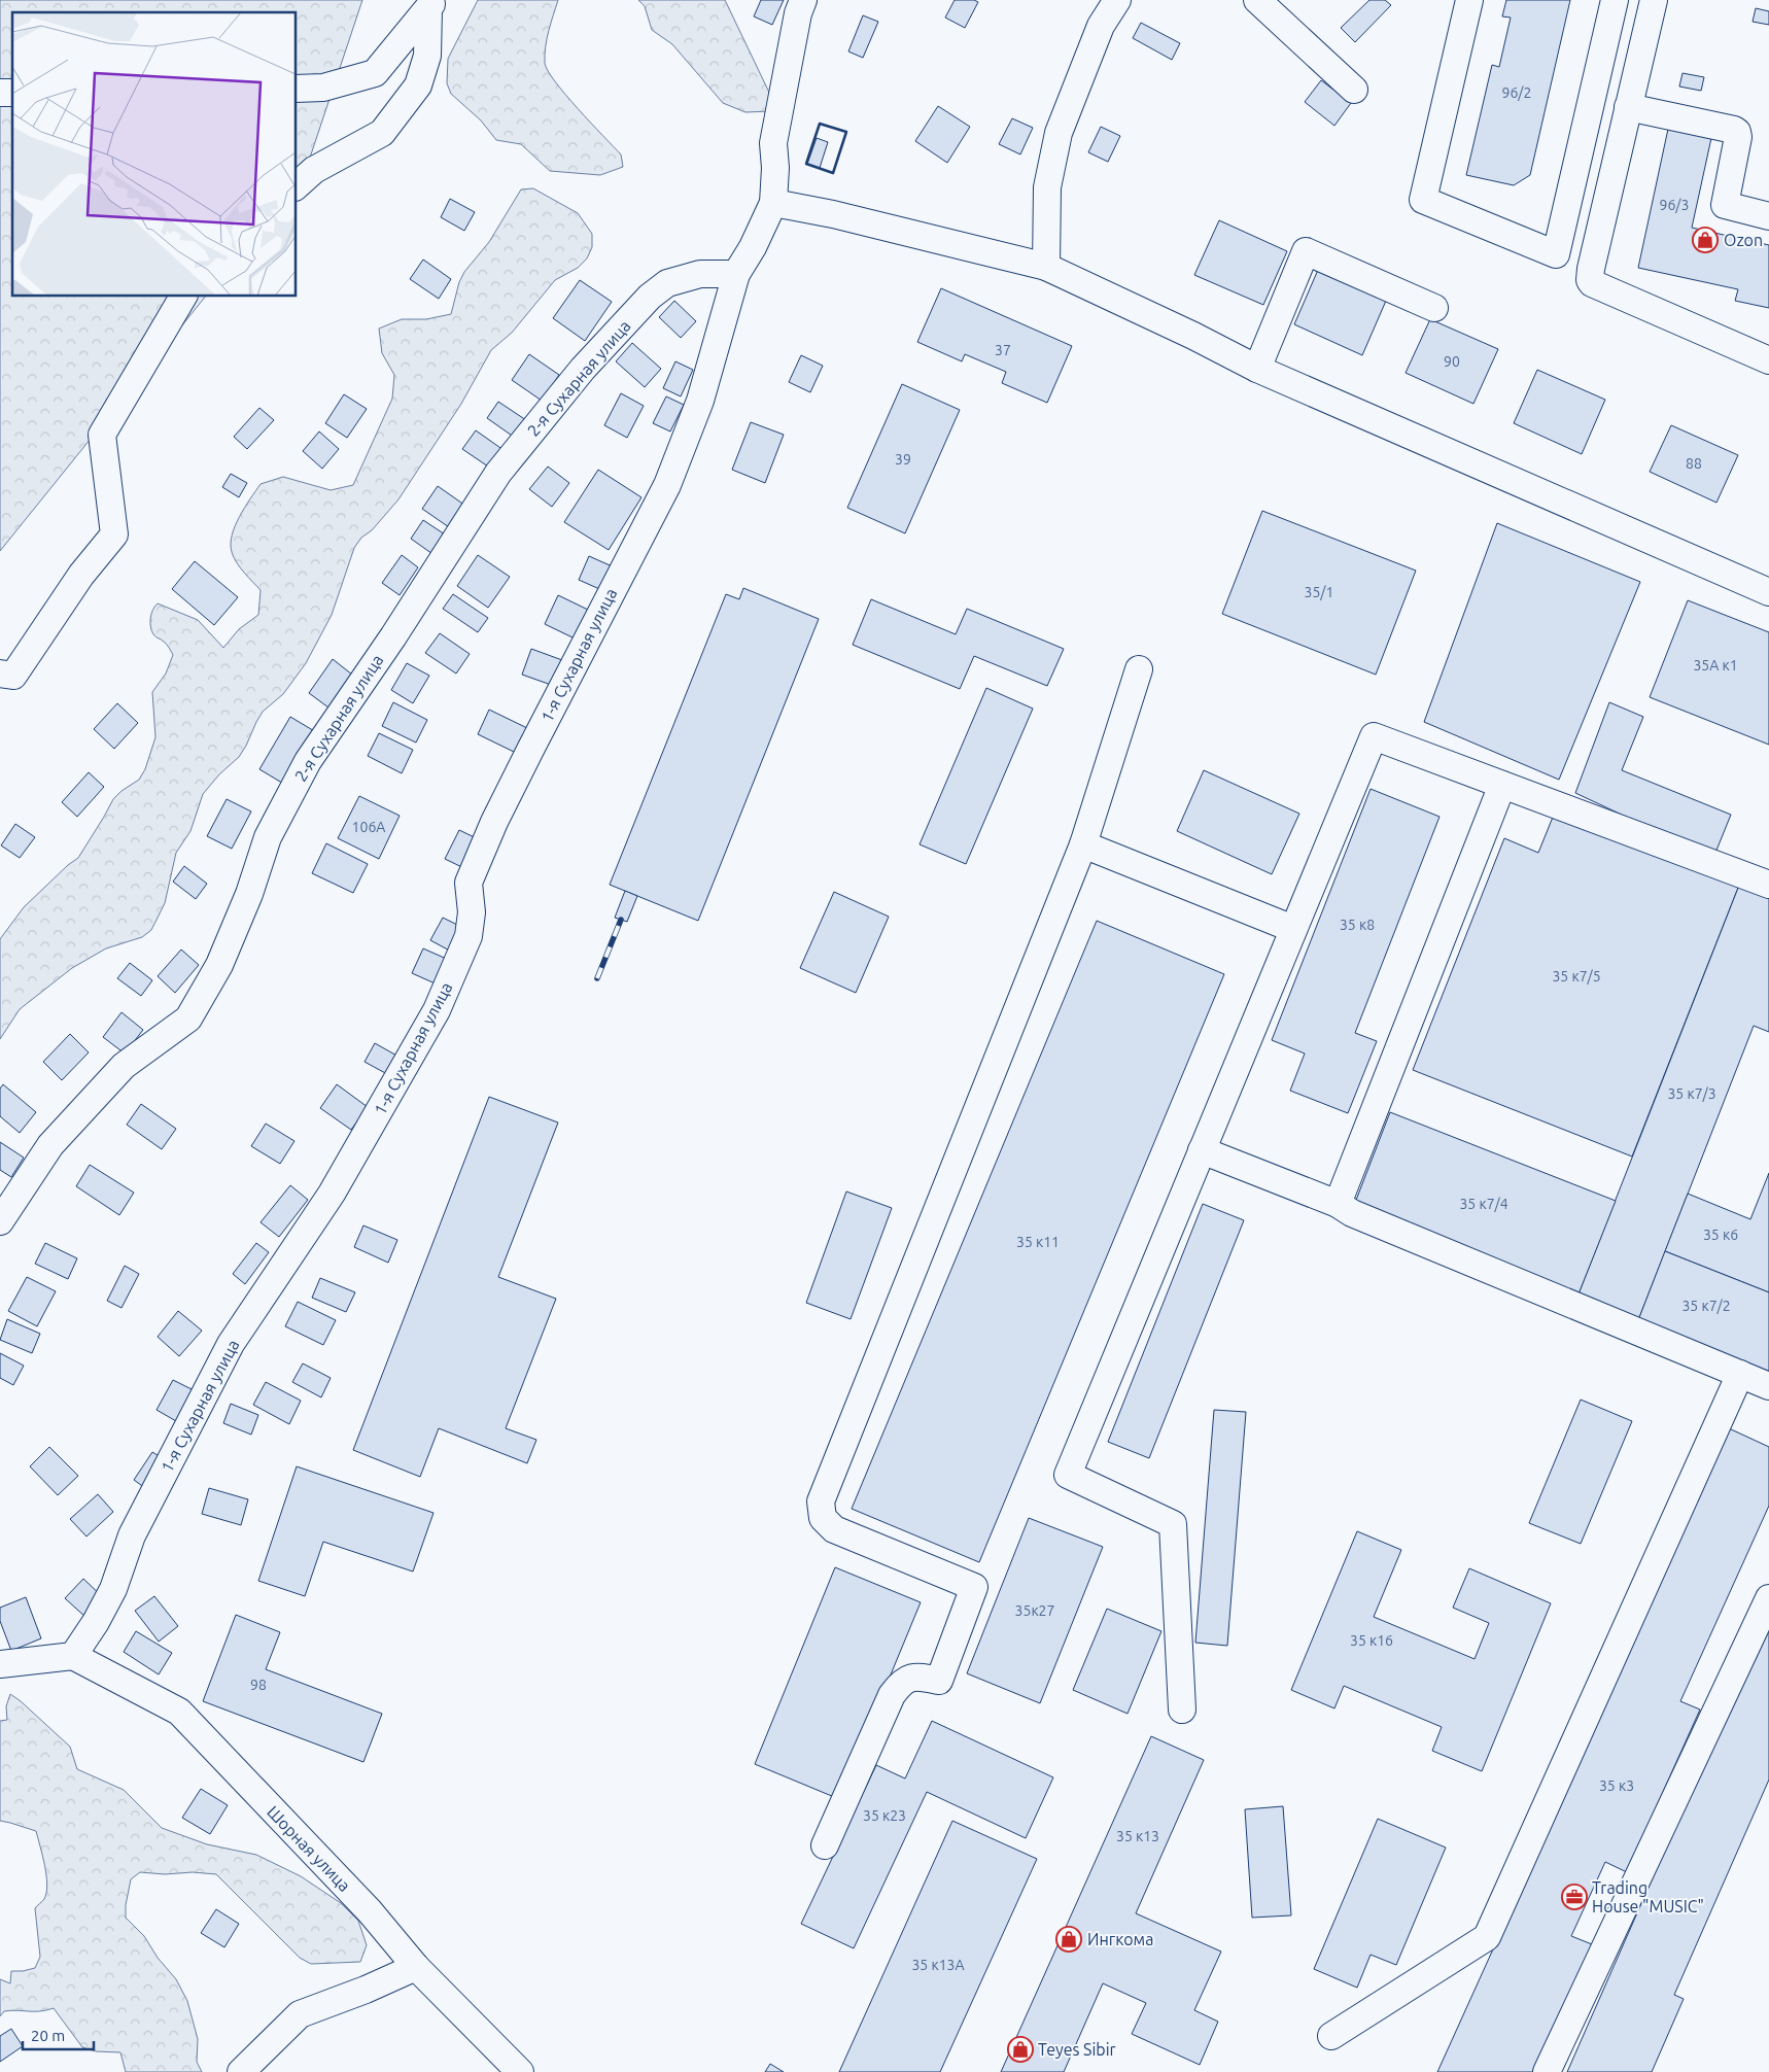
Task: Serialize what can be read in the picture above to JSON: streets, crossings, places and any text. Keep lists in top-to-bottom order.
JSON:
{
  "streets": {
    "street": ["2-я Сухарная улица", "1-я Сухарная улица", "Шорная улица"]
  },
  "crossings": [
    ["2-я Сухарная улица", "1-я Сухарная улица"],
    ["1-я Сухарная улица", "Шорная улица"]
  ],
  "places": {
    "shop": ["Ozon", "Ингкома", "Teyes Sibir"],
    "office": ["Trading House \"MUSIC\""]
  },
  "house_numbers": [
    "96/2",
    "96/3",
    "37",
    "90",
    "39",
    "88",
    "35/1",
    "35А к1",
    "106А",
    "35 к8",
    "35 к7/5",
    "35 к7/3",
    "35 к7/4",
    "35 к6",
    "35 к11",
    "35 к7/2",
    "35к27",
    "35 к16",
    "98",
    "35 к3",
    "35 к23",
    "35 к13",
    "35 к13А"
  ],
  "scale_bar": "20 m"
}
